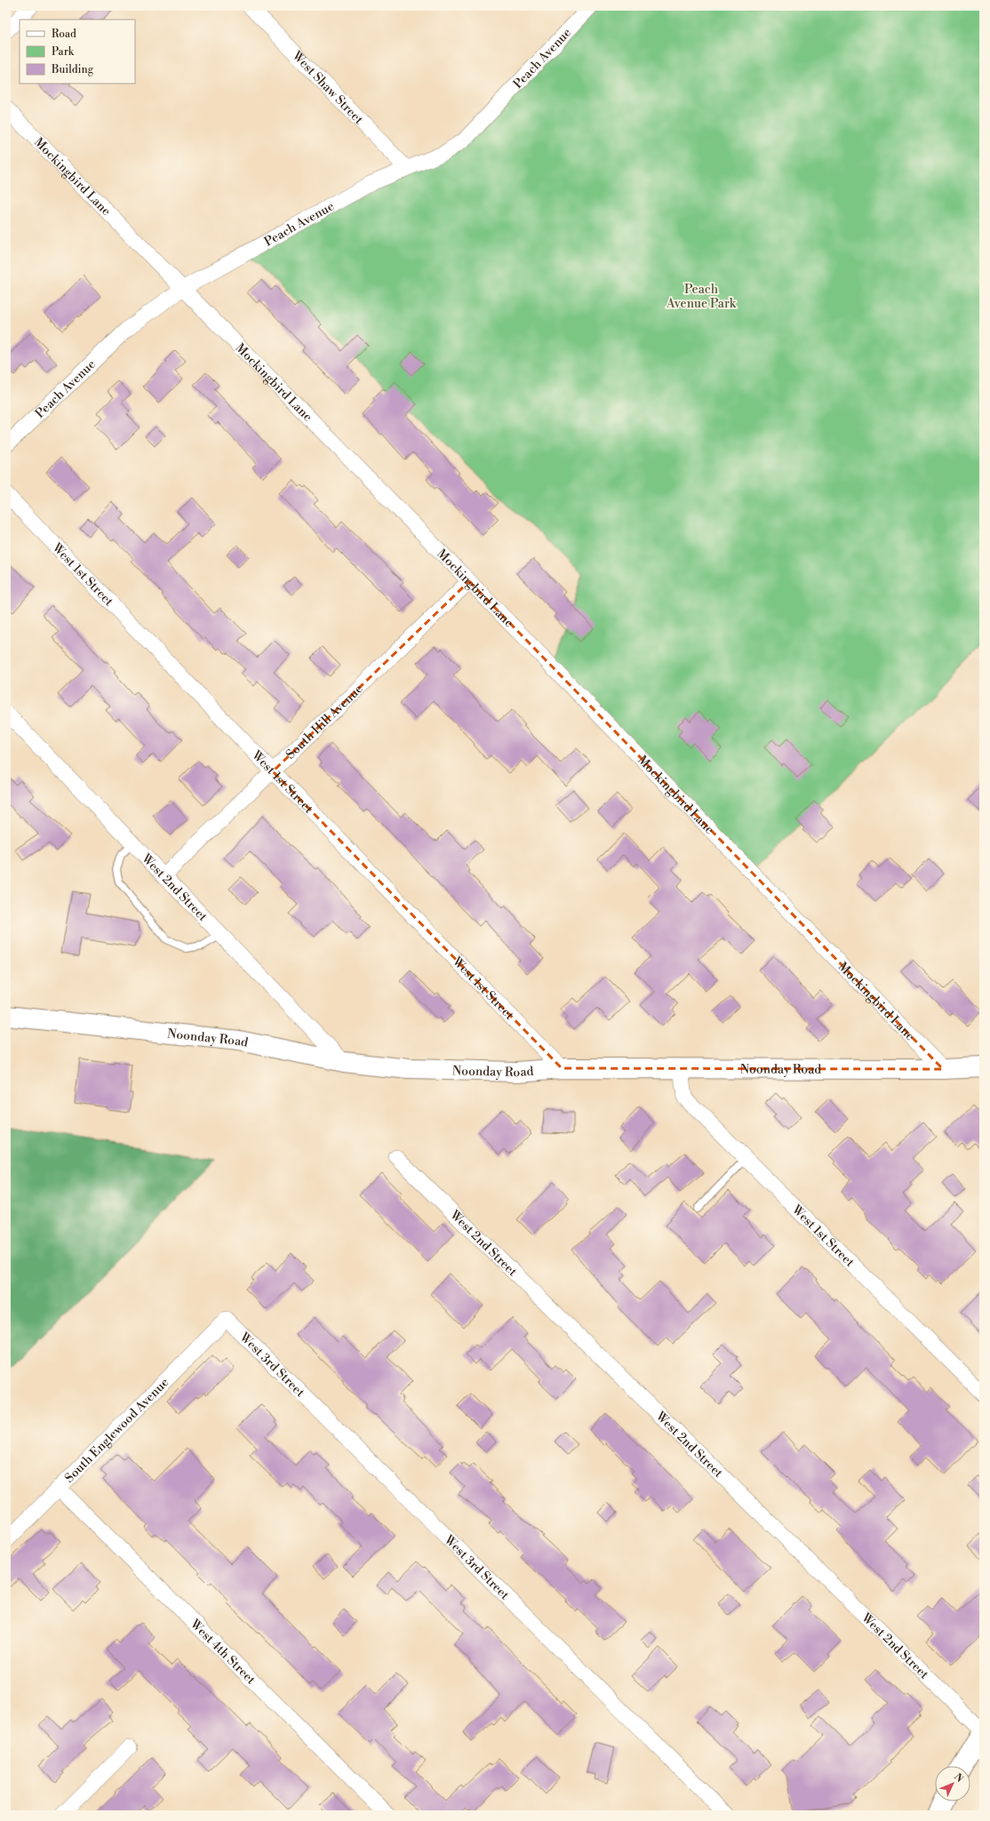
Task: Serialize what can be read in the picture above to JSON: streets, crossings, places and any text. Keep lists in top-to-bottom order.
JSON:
{
  "streets": {
    "street": [
      "Peach Avenue",
      "West Shaw Street",
      "Mockingbird Lane",
      "West 1st Street",
      "South Hill Avenue",
      "West 2nd Street",
      "Noonday Road",
      "West 3rd Street",
      "South Englewood Avenue",
      "West 4th Street"
    ]
  },
  "crossings": [
    ["Peach Avenue", "West Shaw Street"],
    ["Peach Avenue", "Mockingbird Lane"],
    ["Mockingbird Lane", "South Hill Avenue"],
    ["Mockingbird Lane", "Noonday Road"],
    ["West 1st Street", "South Hill Avenue"],
    ["West 1st Street", "Noonday Road"],
    ["South Hill Avenue", "West 2nd Street"],
    ["West 2nd Street", "Noonday Road"],
    ["West 3rd Street", "South Englewood Avenue"],
    ["South Englewood Avenue", "West 4th Street"]
  ],
  "parks": ["Peach Avenue Park"],
  "legend": ["Road", "Park", "Building"],
  "north": "top right"
}
